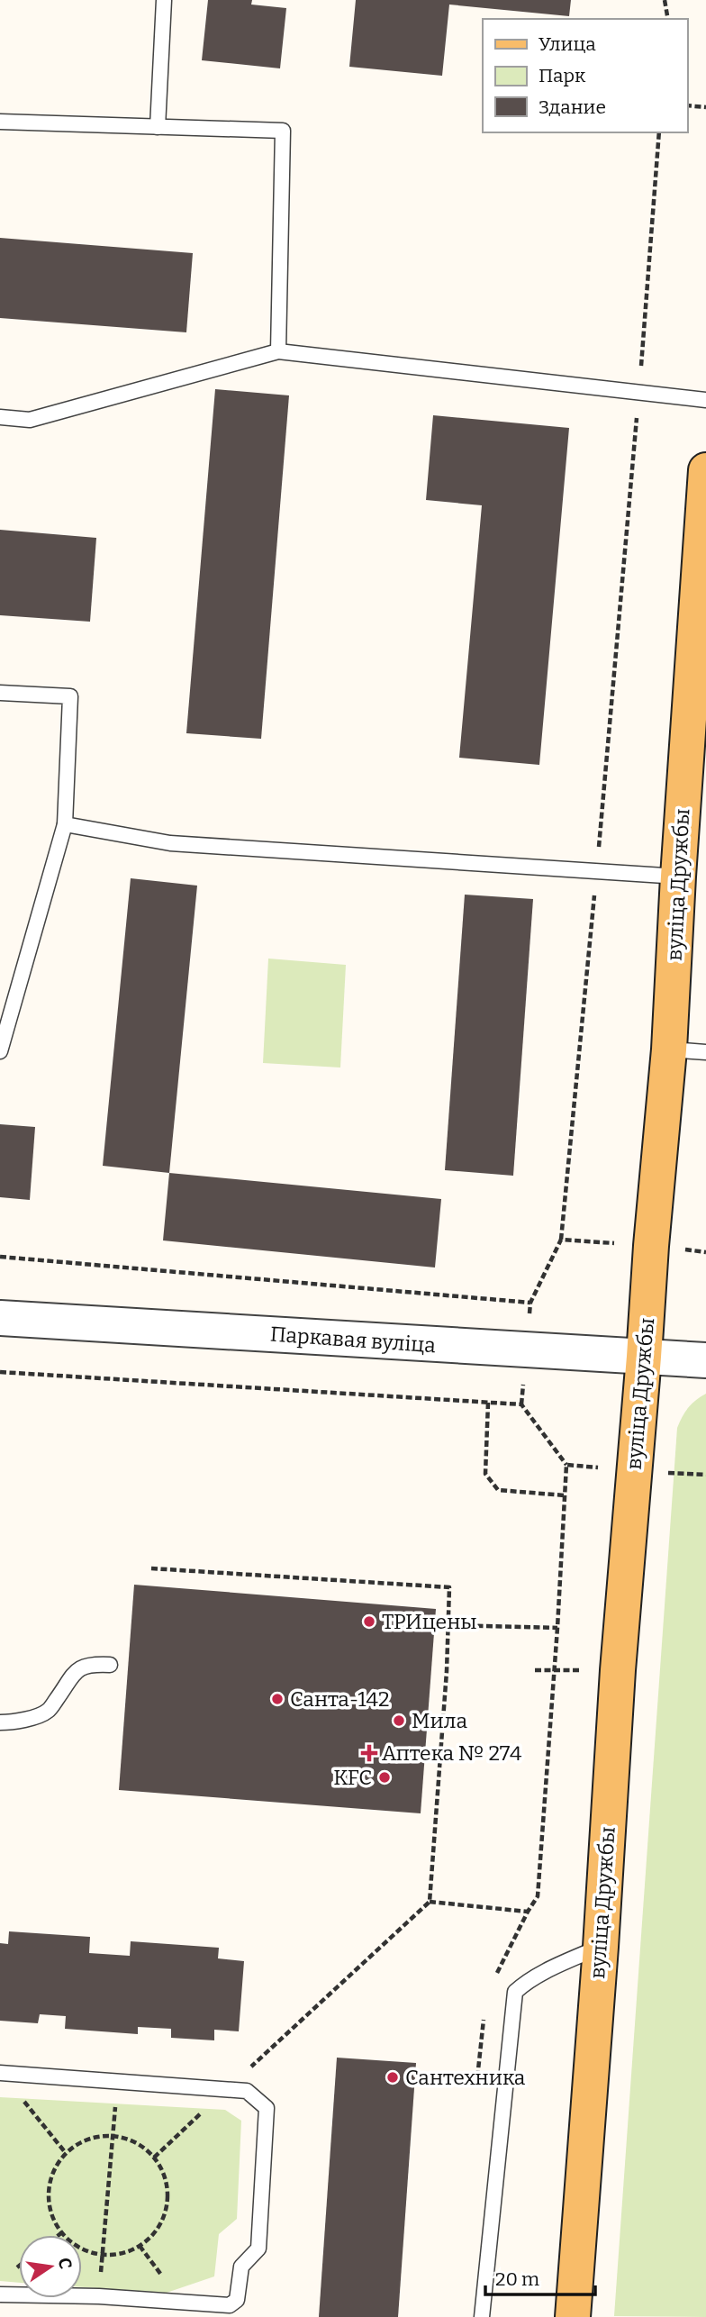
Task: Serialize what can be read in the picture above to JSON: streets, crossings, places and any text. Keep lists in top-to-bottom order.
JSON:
{
  "streets": {
    "main road": ["вуліца Дружбы"],
    "street": ["Паркавая вуліца"]
  },
  "crossings": [
    ["вуліца Дружбы", "Паркавая вуліца"]
  ],
  "places": {
    "other": [
      "ТРИцены",
      "Санта-142",
      "Мила",
      "KFC",
      "Сантехника"
    ],
    "health": ["Аптека № 274"]
  },
  "legend": ["Улица", "Парк", "Здание"],
  "scale_bar": "20 m",
  "north": "right"
}
